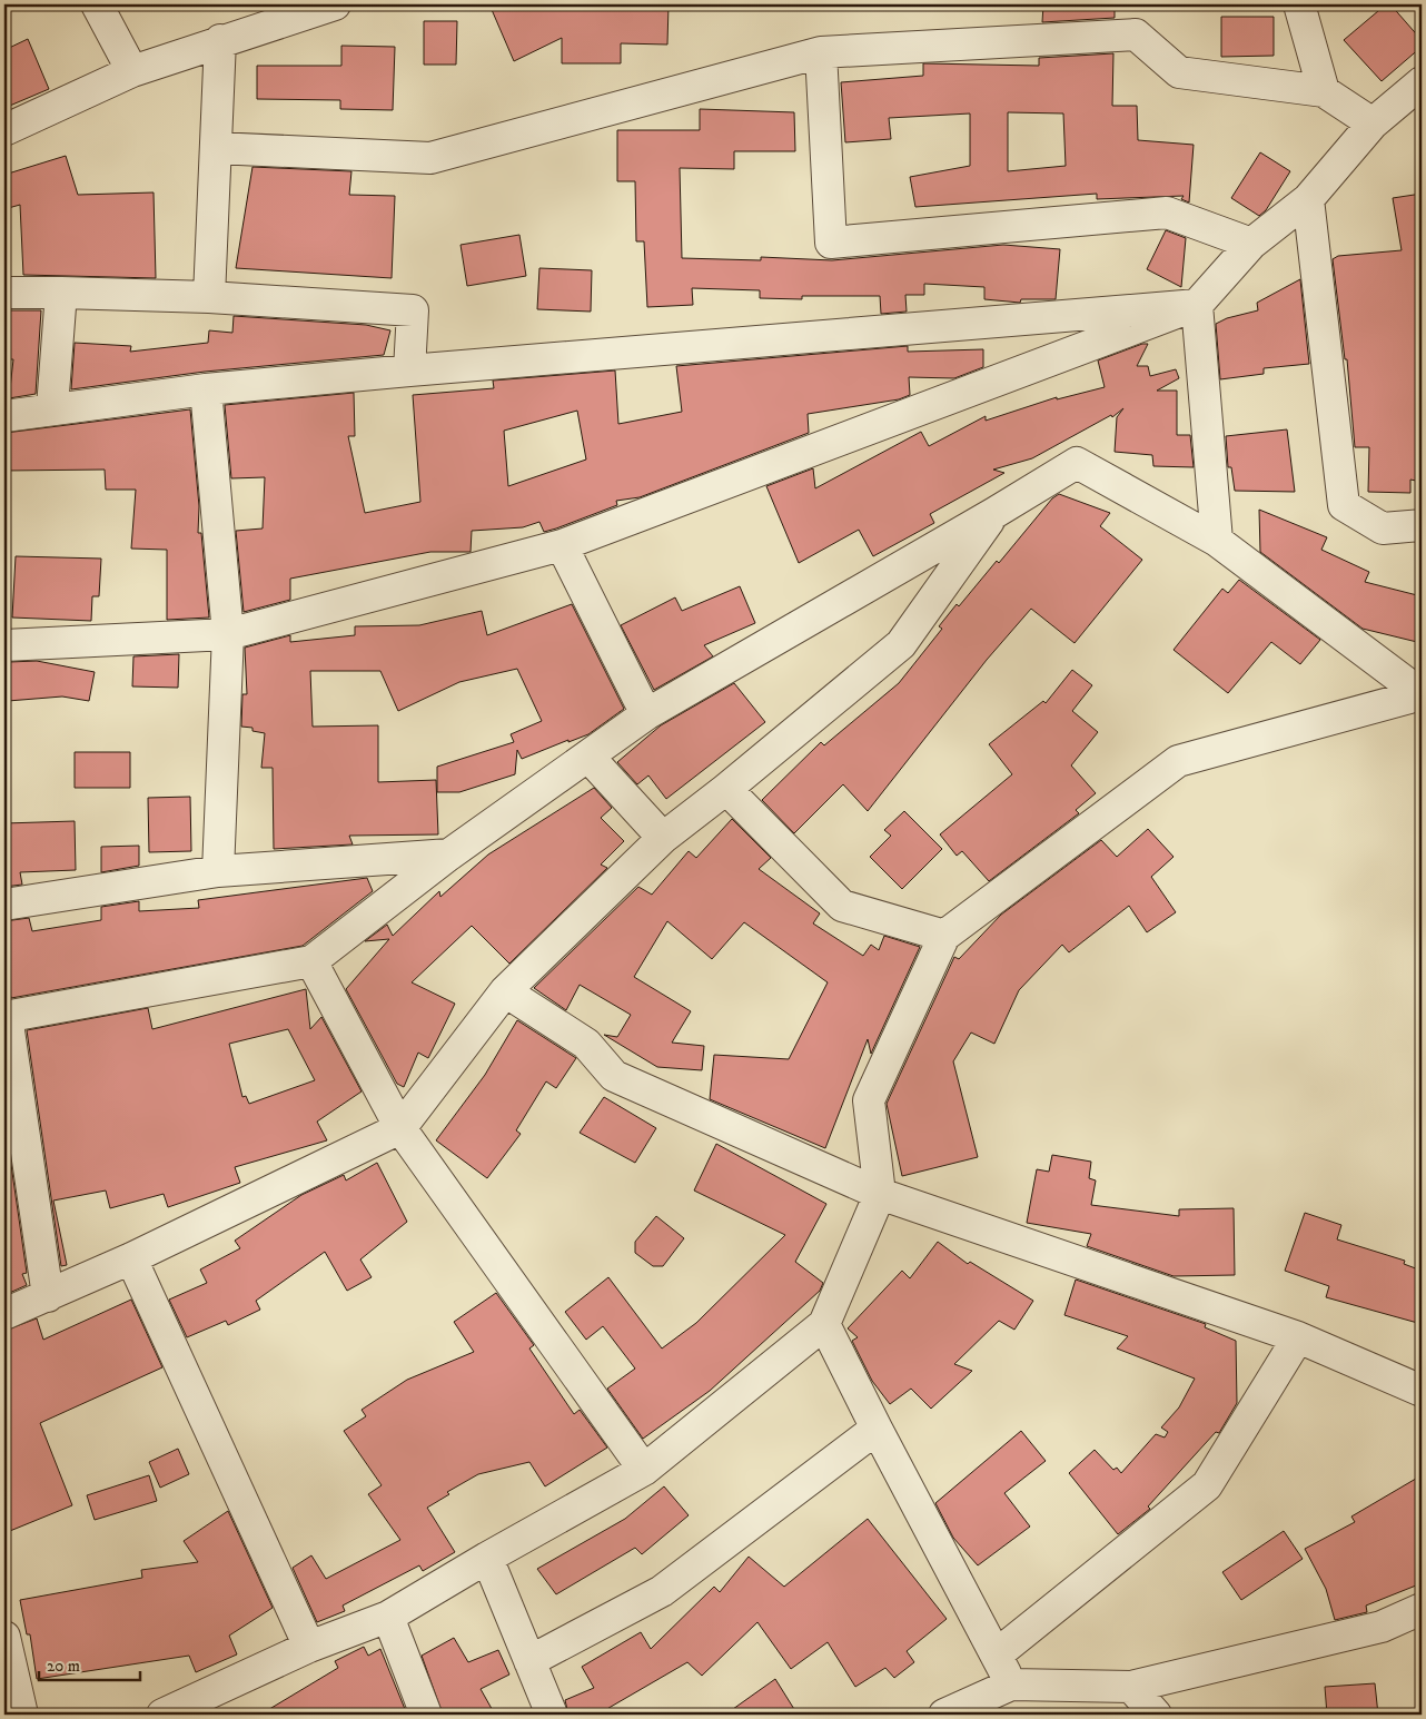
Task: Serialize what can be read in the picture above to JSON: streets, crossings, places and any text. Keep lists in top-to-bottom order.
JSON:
{
  "scale_bar": "20 m"
}
